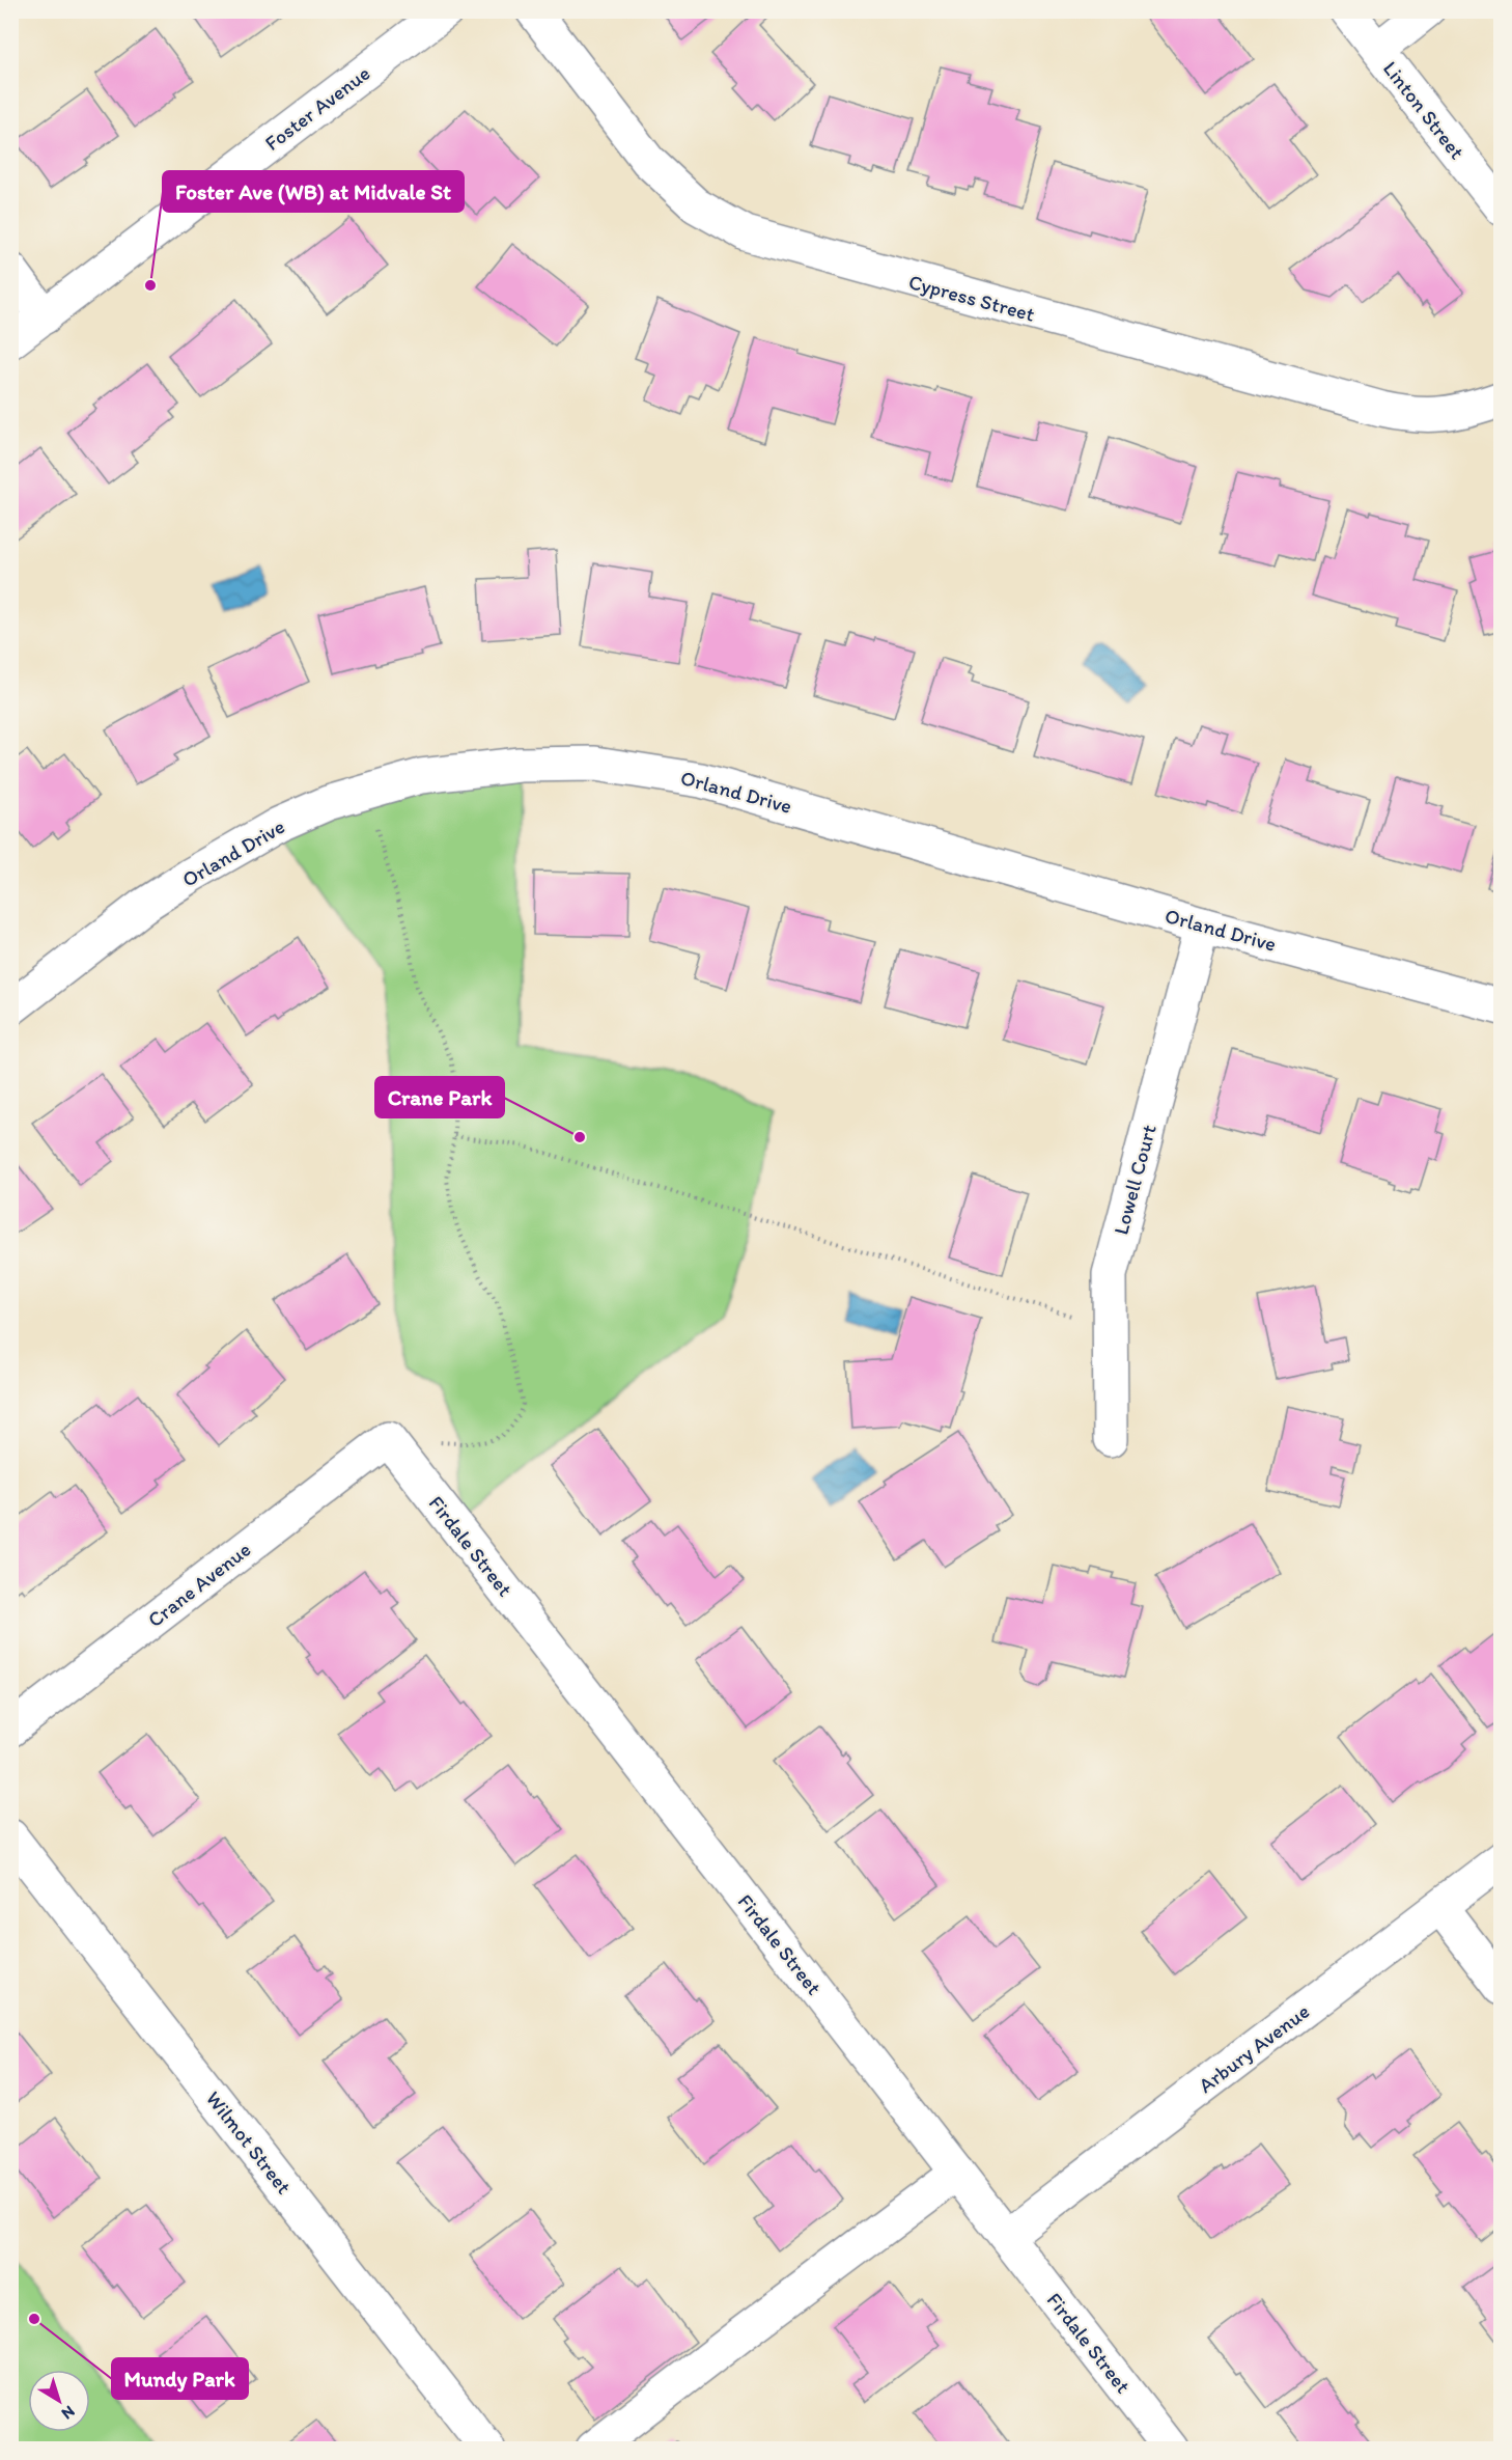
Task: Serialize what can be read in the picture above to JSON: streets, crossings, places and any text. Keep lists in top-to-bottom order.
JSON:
{
  "streets": {
    "street": [
      "Foster Avenue",
      "Linton Street",
      "Cypress Street",
      "Orland Drive",
      "Lowell Court",
      "Firdale Street",
      "Crane Avenue",
      "Arbury Avenue",
      "Wilmot Street"
    ]
  },
  "crossings": [
    ["Orland Drive", "Lowell Court"],
    ["Firdale Street", "Crane Avenue"],
    ["Firdale Street", "Arbury Avenue"]
  ],
  "places": ["Foster Ave (WB) at Midvale St", "Crane Park", "Mundy Park"],
  "north": "bottom right"
}
